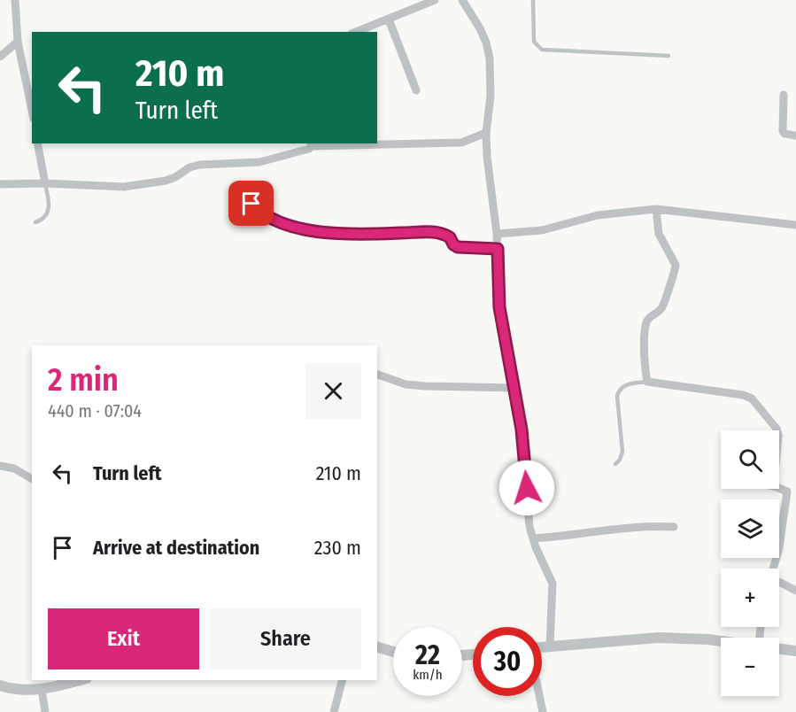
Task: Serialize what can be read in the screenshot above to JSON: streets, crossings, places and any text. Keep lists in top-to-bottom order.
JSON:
{
  "page": {
    "turn": ["210 m", "Turn left"],
    "heading": ["2 min", "440 m · 07:04"],
    "map_buttons": ["+", "−"],
    "list": [
      {
        "name": "Turn left",
        "value": "210 m"
      },
      {
        "name": "Arrive at destination",
        "value": "230 m"
      }
    ],
    "buttons": ["Exit", "Share"],
    "speed": "22 km/h",
    "limit": "30"
  }
}
